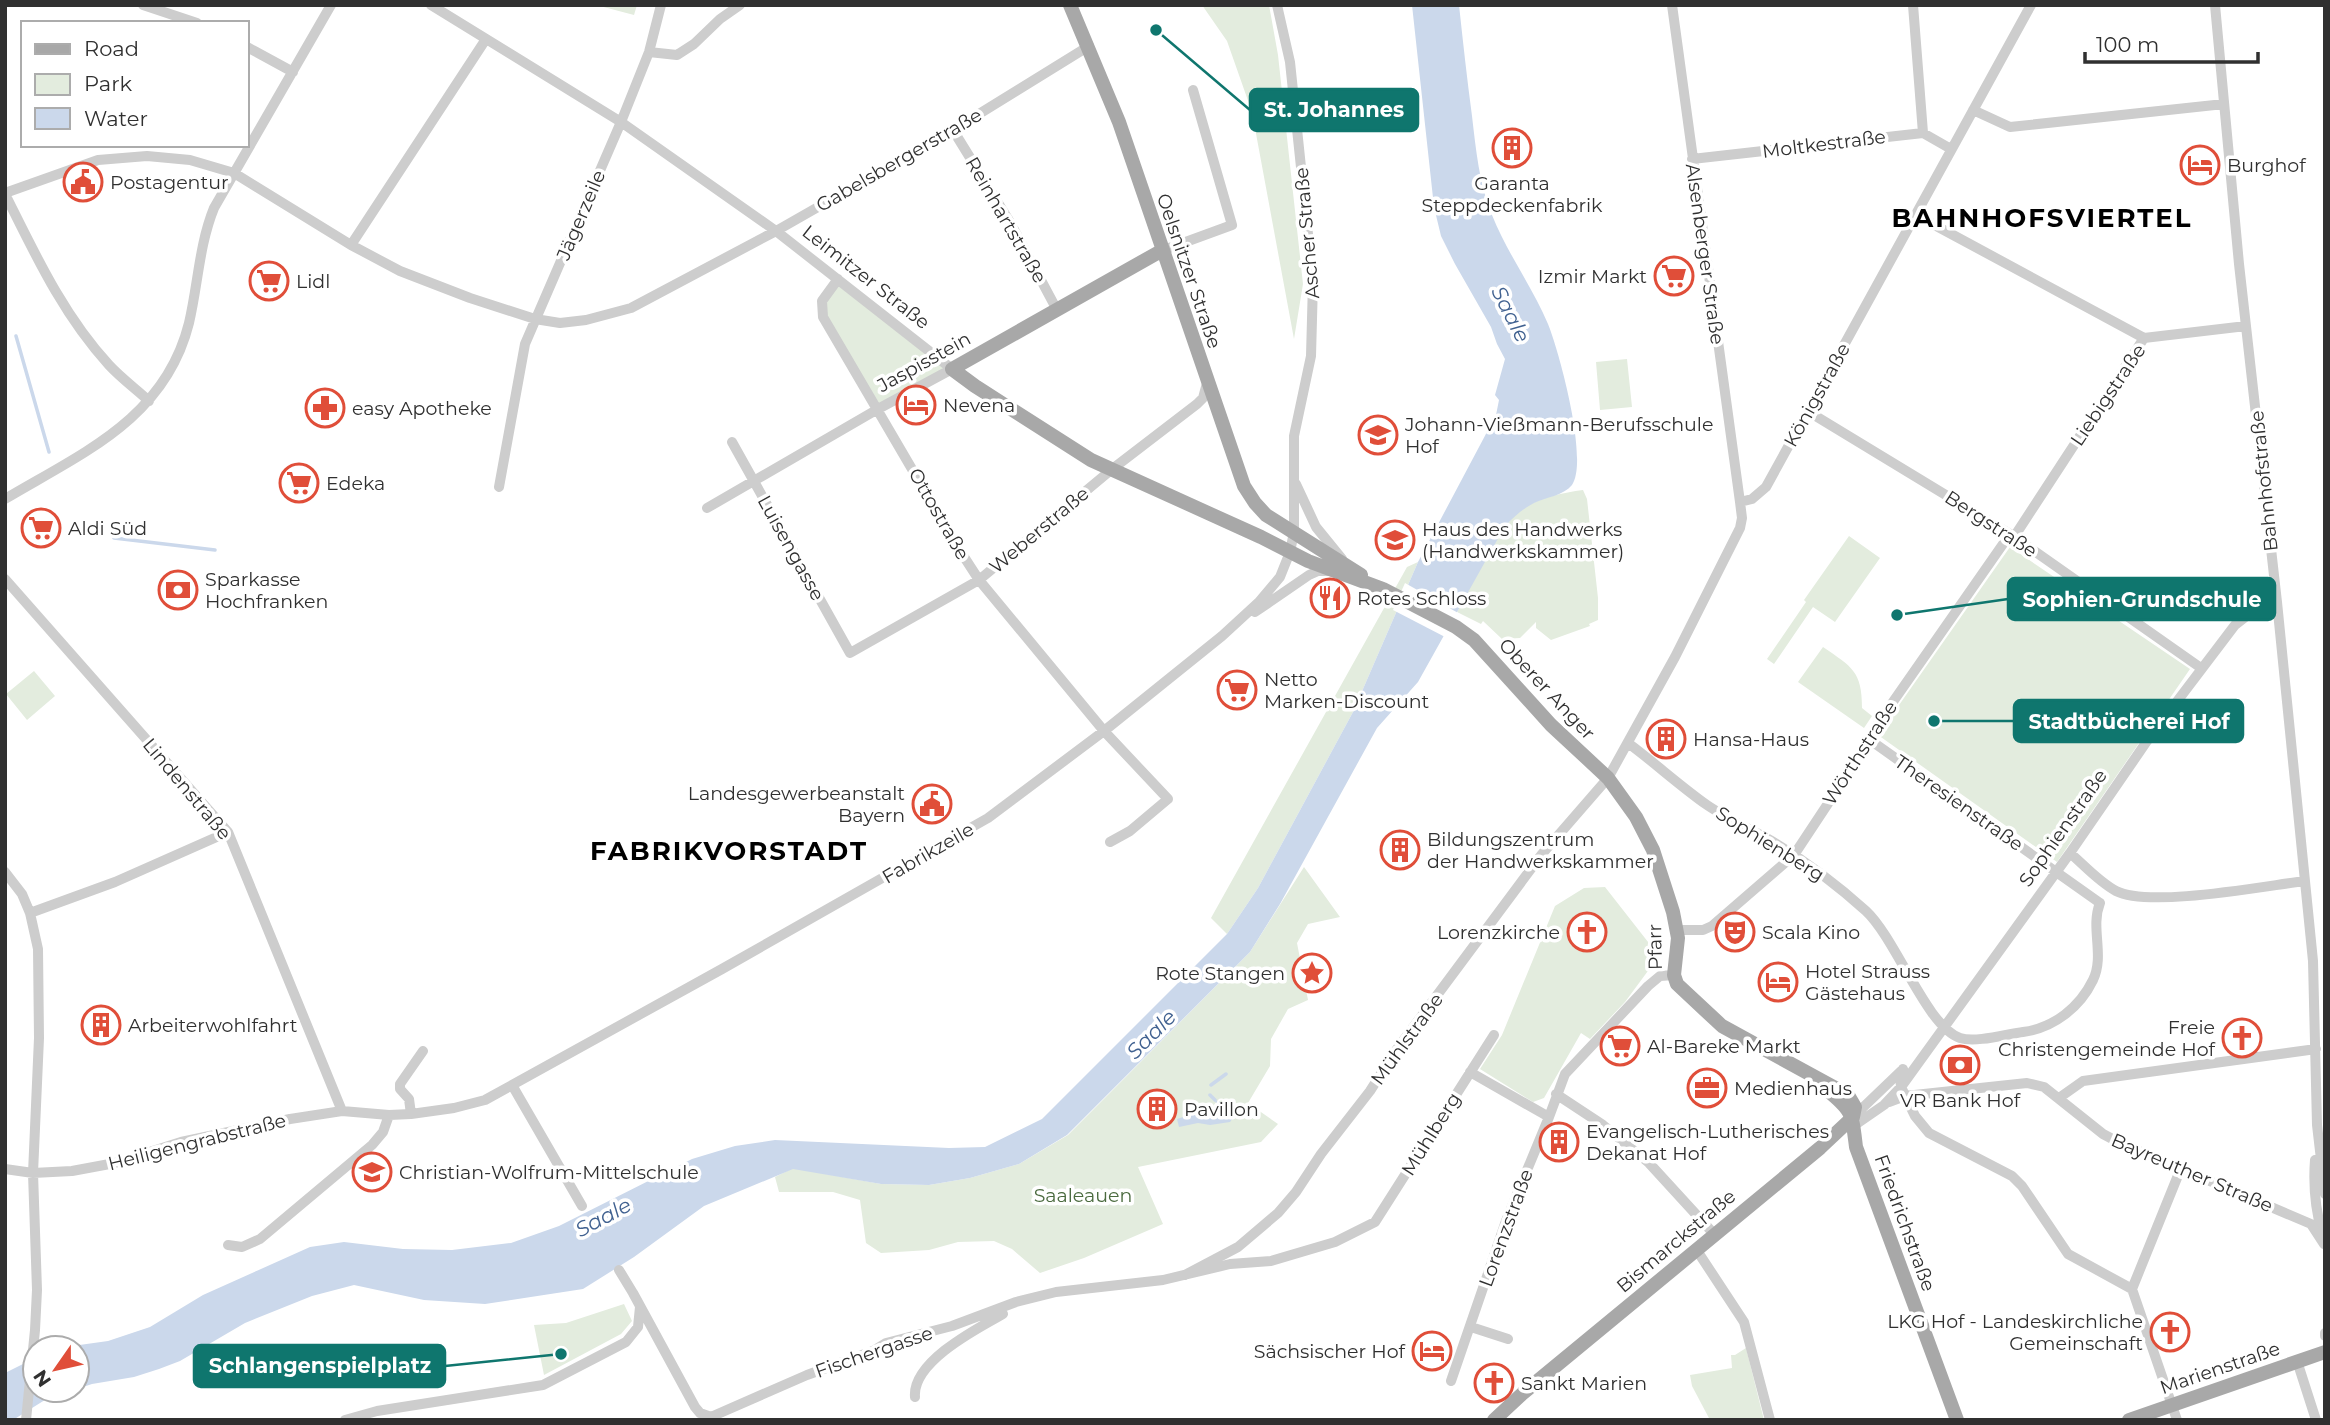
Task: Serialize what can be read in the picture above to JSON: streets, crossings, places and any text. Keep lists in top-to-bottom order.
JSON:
{
  "streets": {
    "main road": [
      "Oelsnitzer Straße",
      "Leimitzer Straße",
      "Jaspisstein",
      "Oberer Anger",
      "Sophienstraße",
      "Pfarr",
      "Friedrichstraße",
      "Bismarckstraße",
      "Marienstraße"
    ],
    "street": [
      "Moltkestraße",
      "Gabelsbergerstraße",
      "Jägerzeile",
      "Reinhartstraße",
      "Ascher Straße",
      "Alsenberger Straße",
      "Königstraße",
      "Liebigstraße",
      "Bahnhofstraße",
      "Ottostraße",
      "Bergstraße",
      "Weberstraße",
      "Luisengasse",
      "Wörthstraße",
      "Lindenstraße",
      "Theresienstraße",
      "Sophienberg",
      "Fabrikzeile",
      "Mühlstraße",
      "Mühlberg",
      "Heiligengrabstraße",
      "Bayreuther Straße",
      "Lorenzstraße",
      "Fischergasse"
    ]
  },
  "crossings": [
    ["Moltkestraße", "Alsenberger Straße"],
    ["Gabelsbergerstraße", "Jägerzeile"],
    ["Gabelsbergerstraße", "Reinhartstraße"],
    ["Gabelsbergerstraße", "Oelsnitzer Straße"],
    ["Gabelsbergerstraße", "Leimitzer Straße"],
    ["Jägerzeile", "Leimitzer Straße"],
    ["Reinhartstraße", "Jaspisstein"],
    ["Ascher Straße", "Oelsnitzer Straße"],
    ["Ascher Straße", "Leimitzer Straße"],
    ["Ascher Straße", "Fabrikzeile"],
    ["Alsenberger Straße", "Königstraße"],
    ["Oelsnitzer Straße", "Leimitzer Straße"],
    ["Oelsnitzer Straße", "Jaspisstein"],
    ["Oelsnitzer Straße", "Weberstraße"],
    ["Oelsnitzer Straße", "Oberer Anger"],
    ["Leimitzer Straße", "Jaspisstein"],
    ["Leimitzer Straße", "Ottostraße"],
    ["Leimitzer Straße", "Weberstraße"],
    ["Leimitzer Straße", "Oberer Anger"],
    ["Leimitzer Straße", "Fabrikzeile"],
    ["Jaspisstein", "Ottostraße"],
    ["Jaspisstein", "Luisengasse"],
    ["Königstraße", "Bergstraße"],
    ["Liebigstraße", "Bahnhofstraße"],
    ["Liebigstraße", "Bergstraße"],
    ["Liebigstraße", "Wörthstraße"],
    ["Bahnhofstraße", "Sophienstraße"],
    ["Bahnhofstraße", "Bayreuther Straße"],
    ["Ottostraße", "Weberstraße"],
    ["Ottostraße", "Fabrikzeile"],
    ["Bergstraße", "Wörthstraße"],
    ["Bergstraße", "Sophienstraße"],
    ["Weberstraße", "Luisengasse"],
    ["Oberer Anger", "Pfarr"],
    ["Oberer Anger", "Mühlstraße"],
    ["Wörthstraße", "Theresienstraße"],
    ["Wörthstraße", "Sophienberg"],
    ["Wörthstraße", "Pfarr"],
    ["Lindenstraße", "Heiligengrabstraße"],
    ["Theresienstraße", "Sophienstraße"],
    ["Sophienstraße", "Sophienberg"],
    ["Sophienstraße", "Pfarr"],
    ["Sophienstraße", "Friedrichstraße"],
    ["Sophienstraße", "Bismarckstraße"],
    ["Fabrikzeile", "Heiligengrabstraße"],
    ["Pfarr", "Mühlstraße"],
    ["Pfarr", "Friedrichstraße"],
    ["Pfarr", "Lorenzstraße"],
    ["Mühlstraße", "Fischergasse"],
    ["Mühlberg", "Fischergasse"]
  ],
  "districts": ["BAHNHOFSVIERTEL", "FABRIKVORSTADT"],
  "water": ["Saale"],
  "parks": ["Saaleauen"],
  "places": {
    "other": [
      "St. Johannes",
      "Sophien-Grundschule",
      "Stadtbücherei Hof",
      "Schlangenspielplatz"
    ],
    "building": [
      "Garanta Steppdeckenfabrik",
      "Hansa-Haus",
      "Bildungszentrum der Handwerkskammer",
      "Arbeiterwohlfahrt",
      "Pavillon",
      "Evangelisch-Lutherisches Dekanat Hof"
    ],
    "hotel": [
      "Burghof",
      "Nevena",
      "Hotel Strauss Gästehaus",
      "Sächsischer Hof"
    ],
    "public building": ["Postagentur", "Landesgewerbeanstalt Bayern"],
    "supermarket": [
      "Izmir Markt",
      "Lidl",
      "Edeka",
      "Aldi Süd",
      "Netto Marken-Discount",
      "Al-Bareke Markt"
    ],
    "pharmacy": ["easy Apotheke"],
    "school or university": ["Johann-Vießmann-Berufsschule Hof", "Haus des Handwerks (Handwerkskammer)", "Christian-Wolfrum-Mittelschule"],
    "bank": ["Sparkasse Hochfranken", "VR Bank Hof"],
    "restaurant": ["Rotes Schloss"],
    "church": [
      "Lorenzkirche",
      "Freie Christengemeinde Hof",
      "LKG Hof - Landeskirchliche Gemeinschaft",
      "Sankt Marien"
    ],
    "theatre": ["Scala Kino"],
    "place": ["Rote Stangen"],
    "office": ["Medienhaus"]
  },
  "legend": ["Road", "Park", "Water"],
  "scale_bar": "100 m",
  "north": "bottom left"
}
